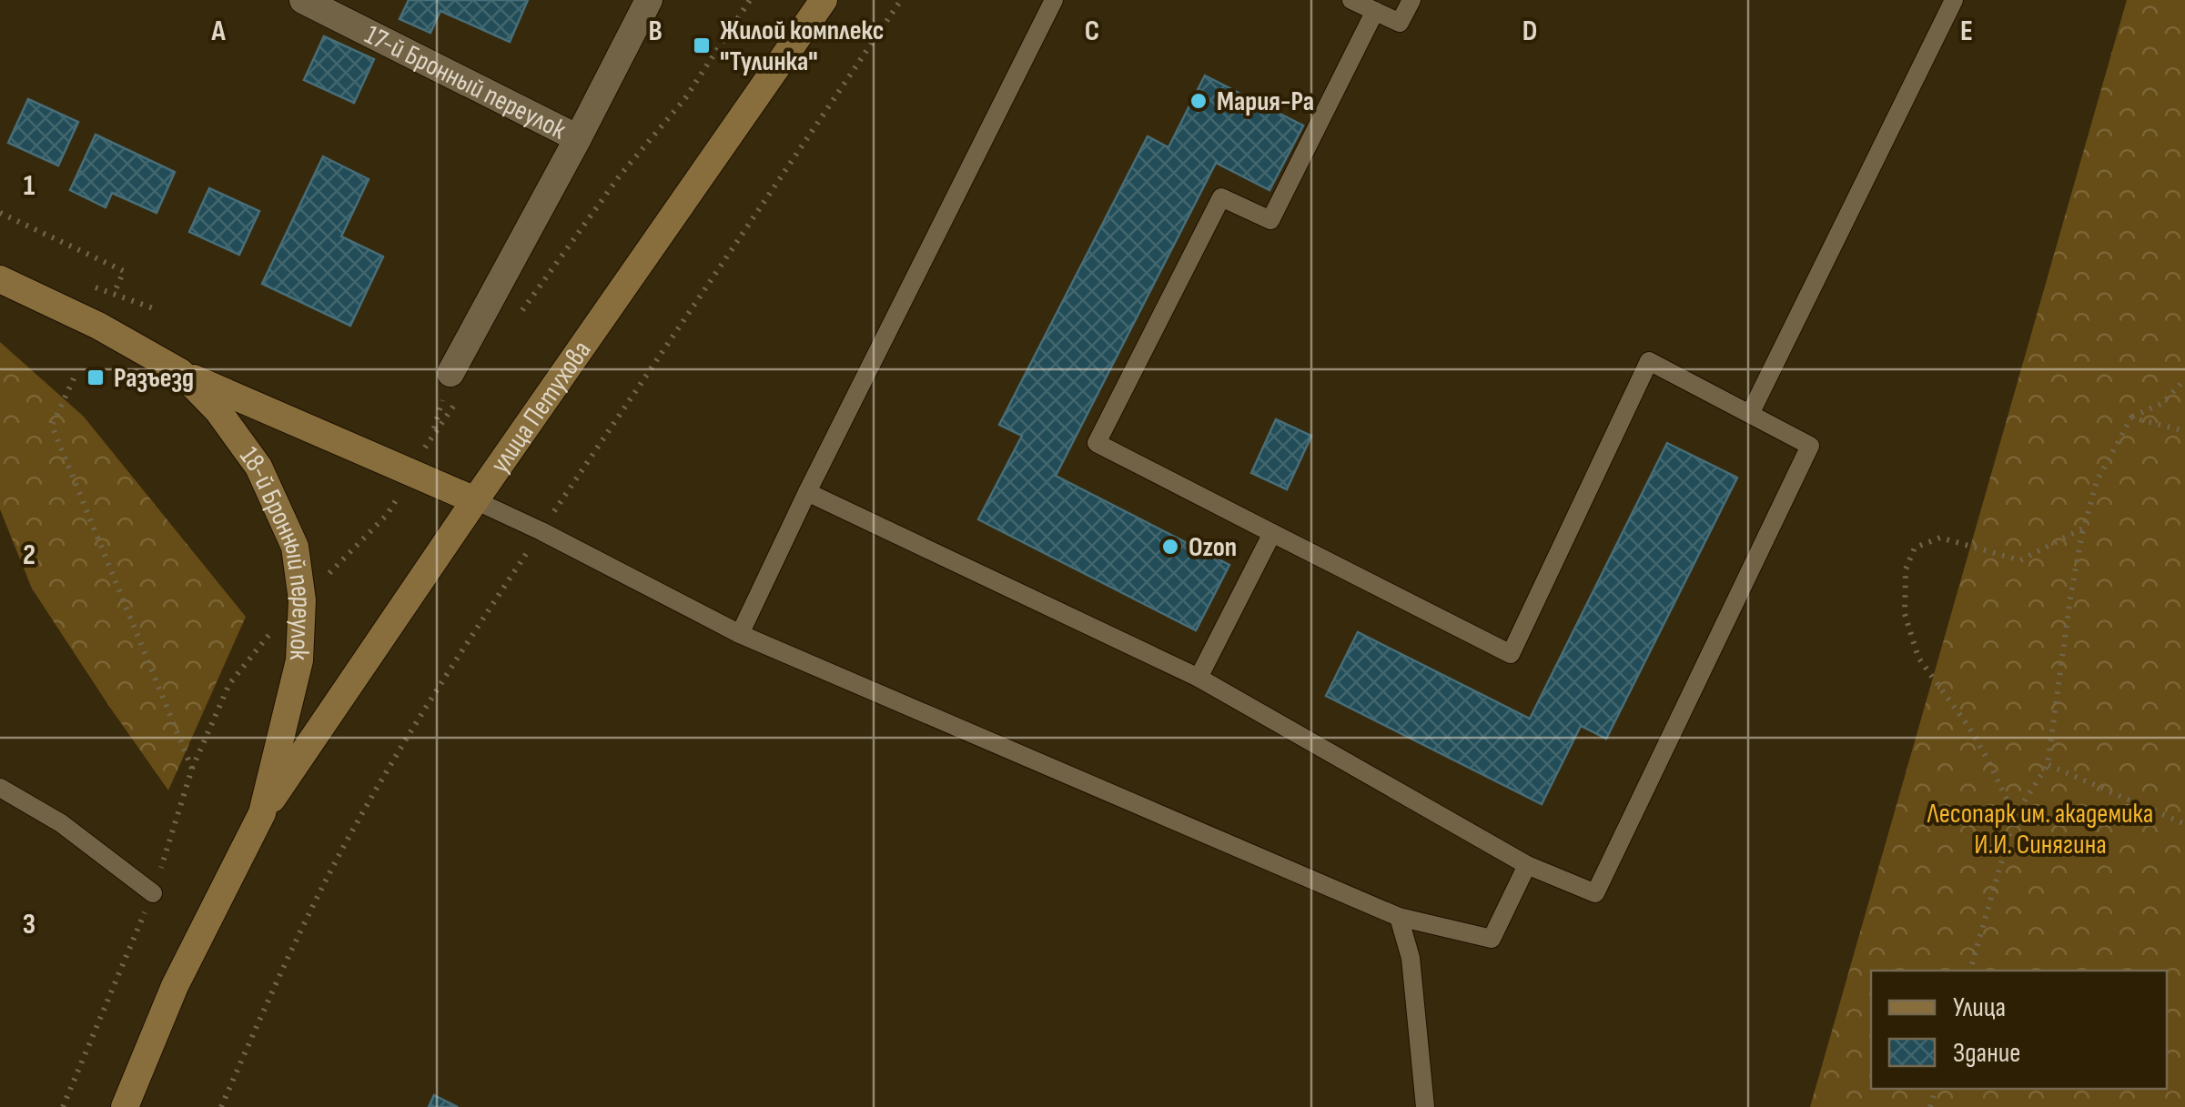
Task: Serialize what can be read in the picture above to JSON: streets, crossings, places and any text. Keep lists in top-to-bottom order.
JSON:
{
  "streets": {
    "street": ["17-й Бронный переулок", "улица Петухова", "18-й Бронный переулок"]
  },
  "crossings": [
    ["улица Петухова", "18-й Бронный переулок"]
  ],
  "parks": ["Лесопарк им. академика И.И. Синягина"],
  "places": {
    "transit": ["Жилой комплекс \"Тулинка\"", "Разъезд"],
    "other": ["Мария-Ра", "Ozon"]
  },
  "legend": ["Улица", "Здание"],
  "grid": {
    "columns": [
      "A",
      "B",
      "C",
      "D",
      "E"
    ],
    "rows": ["1", "2", "3"]
  }
}
